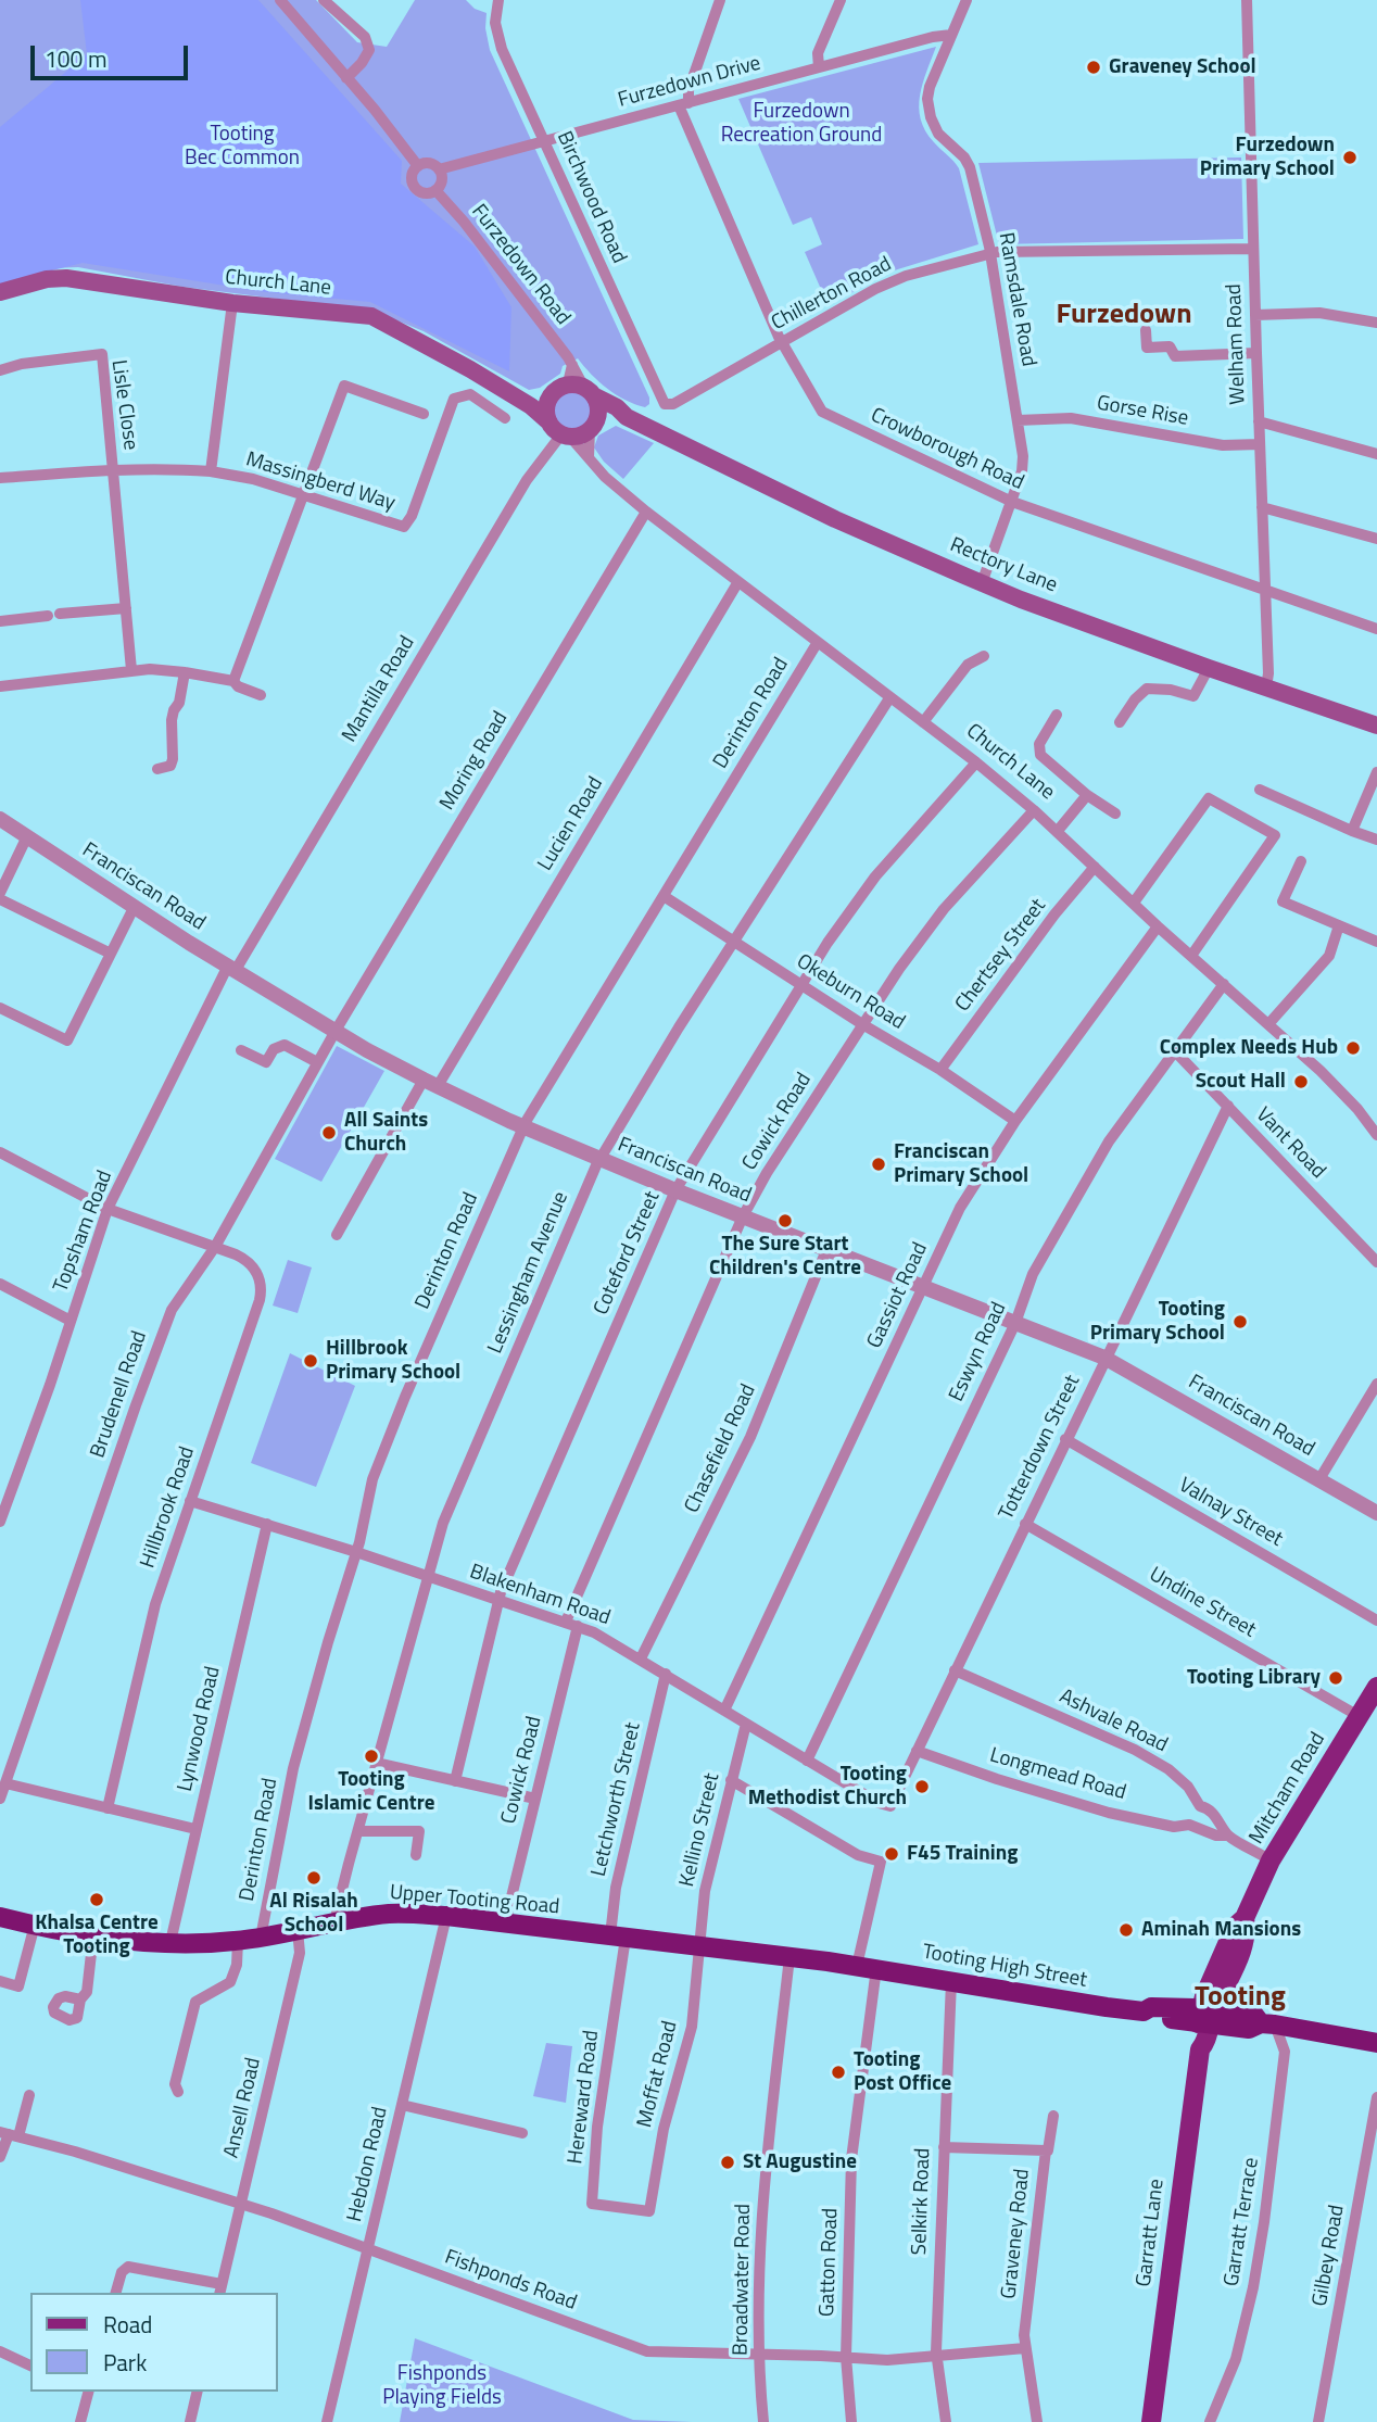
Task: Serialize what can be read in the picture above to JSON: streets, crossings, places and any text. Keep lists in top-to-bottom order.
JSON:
{
  "streets": {
    "highway": ["Upper Tooting Road", "Tooting High Street"],
    "main road": [
      "Church Lane",
      "Rectory Lane",
      "Mitcham Road",
      "Garratt Lane"
    ],
    "street": [
      "Furzedown Drive",
      "Birchwood Road",
      "Furzedown Road",
      "Chillerton Road",
      "Ramsdale Road",
      "Welham Road",
      "Lisle Close",
      "Gorse Rise",
      "Crowborough Road",
      "Massingberd Way",
      "Mantilla Road",
      "Derinton Road",
      "Moring Road",
      "Lucien Road",
      "Franciscan Road",
      "Chertsey Street",
      "Okeburn Road",
      "Cowick Road",
      "Vant Road",
      "Topsham Road",
      "Coteford Street",
      "Lessingham Avenue",
      "Gassiot Road",
      "Eswyn Road",
      "Brudenell Road",
      "Totterdown Street",
      "Chasefield Road",
      "Hillbrook Road",
      "Valnay Street",
      "Blakenham Road",
      "Undine Street",
      "Ashvale Road",
      "Lynwood Road",
      "Longmead Road",
      "Letchworth Street",
      "Kellino Street",
      "Moffat Road",
      "Hereward Road",
      "Ansell Road",
      "Hebdon Road",
      "Selkirk Road",
      "Garratt Terrace",
      "Graveney Road",
      "Gilbey Road",
      "Gatton Road",
      "Broadwater Road",
      "Fishponds Road"
    ]
  },
  "crossings": [
    ["Furzedown Drive", "Birchwood Road"],
    ["Furzedown Drive", "Furzedown Road"],
    ["Furzedown Drive", "Ramsdale Road"],
    ["Furzedown Drive", "Crowborough Road"],
    ["Birchwood Road", "Chillerton Road"],
    ["Furzedown Road", "Church Lane"],
    ["Furzedown Road", "Rectory Lane"],
    ["Furzedown Road", "Mantilla Road"],
    ["Church Lane", "Rectory Lane"],
    ["Church Lane", "Mantilla Road"],
    ["Church Lane", "Derinton Road"],
    ["Church Lane", "Moring Road"],
    ["Church Lane", "Lucien Road"],
    ["Church Lane", "Chertsey Street"],
    ["Church Lane", "Cowick Road"],
    ["Church Lane", "Coteford Street"],
    ["Church Lane", "Lessingham Avenue"],
    ["Church Lane", "Gassiot Road"],
    ["Church Lane", "Eswyn Road"],
    ["Chillerton Road", "Ramsdale Road"],
    ["Chillerton Road", "Welham Road"],
    ["Chillerton Road", "Crowborough Road"],
    ["Ramsdale Road", "Gorse Rise"],
    ["Ramsdale Road", "Crowborough Road"],
    ["Ramsdale Road", "Rectory Lane"],
    ["Welham Road", "Gorse Rise"],
    ["Welham Road", "Crowborough Road"],
    ["Welham Road", "Rectory Lane"],
    ["Lisle Close", "Massingberd Way"],
    ["Rectory Lane", "Mantilla Road"],
    ["Mantilla Road", "Franciscan Road"],
    ["Mantilla Road", "Topsham Road"],
    ["Derinton Road", "Franciscan Road"],
    ["Derinton Road", "Okeburn Road"],
    ["Derinton Road", "Blakenham Road"],
    ["Derinton Road", "Upper Tooting Road"],
    ["Moring Road", "Franciscan Road"],
    ["Moring Road", "Brudenell Road"],
    ["Lucien Road", "Franciscan Road"],
    ["Franciscan Road", "Cowick Road"],
    ["Franciscan Road", "Topsham Road"],
    ["Franciscan Road", "Coteford Street"],
    ["Franciscan Road", "Lessingham Avenue"],
    ["Franciscan Road", "Gassiot Road"],
    ["Franciscan Road", "Eswyn Road"],
    ["Franciscan Road", "Brudenell Road"],
    ["Franciscan Road", "Totterdown Street"],
    ["Franciscan Road", "Chasefield Road"],
    ["Chertsey Street", "Okeburn Road"],
    ["Okeburn Road", "Cowick Road"],
    ["Okeburn Road", "Coteford Street"],
    ["Okeburn Road", "Lessingham Avenue"],
    ["Okeburn Road", "Gassiot Road"],
    ["Cowick Road", "Blakenham Road"],
    ["Cowick Road", "Upper Tooting Road"],
    ["Vant Road", "Eswyn Road"],
    ["Vant Road", "Totterdown Street"],
    ["Topsham Road", "Hillbrook Road"],
    ["Coteford Street", "Blakenham Road"],
    ["Lessingham Avenue", "Blakenham Road"],
    ["Lessingham Avenue", "Upper Tooting Road"],
    ["Gassiot Road", "Blakenham Road"],
    ["Eswyn Road", "Blakenham Road"],
    ["Brudenell Road", "Hillbrook Road"],
    ["Totterdown Street", "Valnay Street"],
    ["Totterdown Street", "Blakenham Road"],
    ["Totterdown Street", "Undine Street"],
    ["Totterdown Street", "Ashvale Road"],
    ["Totterdown Street", "Longmead Road"],
    ["Chasefield Road", "Blakenham Road"],
    ["Hillbrook Road", "Blakenham Road"],
    ["Blakenham Road", "Lynwood Road"],
    ["Blakenham Road", "Letchworth Street"],
    ["Blakenham Road", "Kellino Street"],
    ["Undine Street", "Mitcham Road"],
    ["Ashvale Road", "Longmead Road"],
    ["Ashvale Road", "Mitcham Road"],
    ["Lynwood Road", "Upper Tooting Road"],
    ["Mitcham Road", "Tooting High Street"],
    ["Mitcham Road", "Garratt Lane"],
    ["Letchworth Street", "Upper Tooting Road"],
    ["Letchworth Street", "Hereward Road"],
    ["Kellino Street", "Upper Tooting Road"],
    ["Kellino Street", "Moffat Road"],
    ["Upper Tooting Road", "Tooting High Street"],
    ["Upper Tooting Road", "Moffat Road"],
    ["Upper Tooting Road", "Hereward Road"],
    ["Upper Tooting Road", "Ansell Road"],
    ["Upper Tooting Road", "Hebdon Road"],
    ["Upper Tooting Road", "Gatton Road"],
    ["Upper Tooting Road", "Broadwater Road"],
    ["Tooting High Street", "Selkirk Road"],
    ["Tooting High Street", "Garratt Terrace"],
    ["Tooting High Street", "Garratt Lane"],
    ["Tooting High Street", "Gatton Road"],
    ["Moffat Road", "Hereward Road"],
    ["Ansell Road", "Fishponds Road"],
    ["Hebdon Road", "Fishponds Road"],
    ["Selkirk Road", "Graveney Road"],
    ["Selkirk Road", "Fishponds Road"],
    ["Graveney Road", "Fishponds Road"],
    ["Gatton Road", "Fishponds Road"],
    ["Broadwater Road", "Fishponds Road"]
  ],
  "districts": ["Furzedown", "Tooting"],
  "parks": ["Furzedown Recreation Ground", "Tooting Bec Common", "Fishponds Playing Fields"],
  "places": [
    "Graveney School",
    "Furzedown Primary School",
    "Complex Needs Hub",
    "Scout Hall",
    "All Saints Church",
    "Franciscan Primary School",
    "The Sure Start Children's Centre",
    "Tooting Primary School",
    "Hillbrook Primary School",
    "Tooting Library",
    "Tooting Islamic Centre",
    "Tooting Methodist Church",
    "F45 Training",
    "Al Risalah School",
    "Khalsa Centre Tooting",
    "Aminah Mansions",
    "Tooting Post Office",
    "St Augustine"
  ],
  "legend": ["Road", "Park"],
  "scale_bar": "100 m"
}
